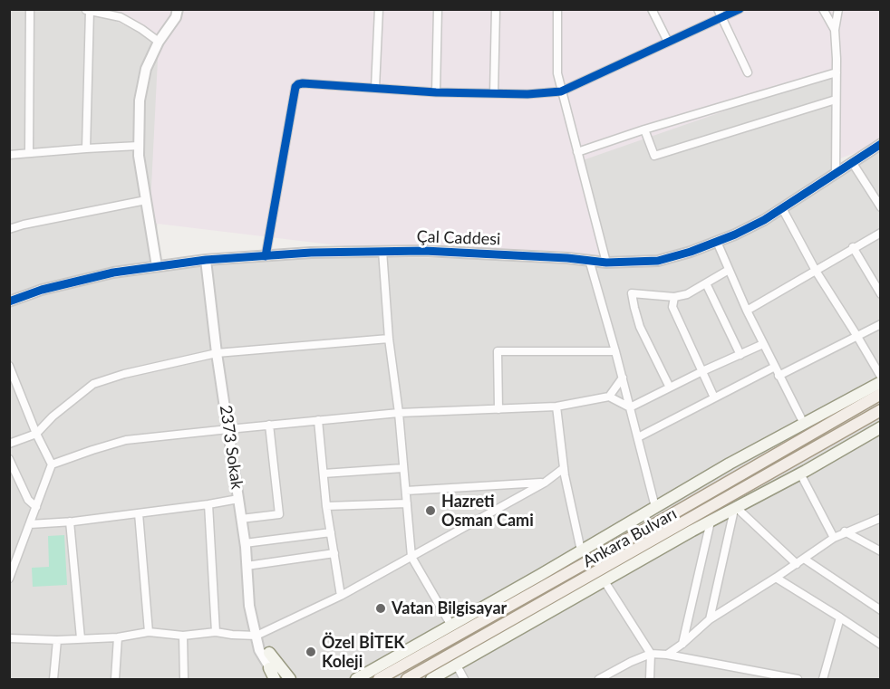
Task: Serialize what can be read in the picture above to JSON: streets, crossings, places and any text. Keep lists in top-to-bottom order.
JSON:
{
  "streets": {
    "main road": ["Ankara Bulvarı"],
    "street": ["Çal Caddesi", "2373 Sokak"]
  },
  "crossings": [
    ["Çal Caddesi", "2373 Sokak"]
  ],
  "places": ["Hazreti Osman Cami", "Vatan Bilgisayar", "Özel BİTEK Koleji"]
}
